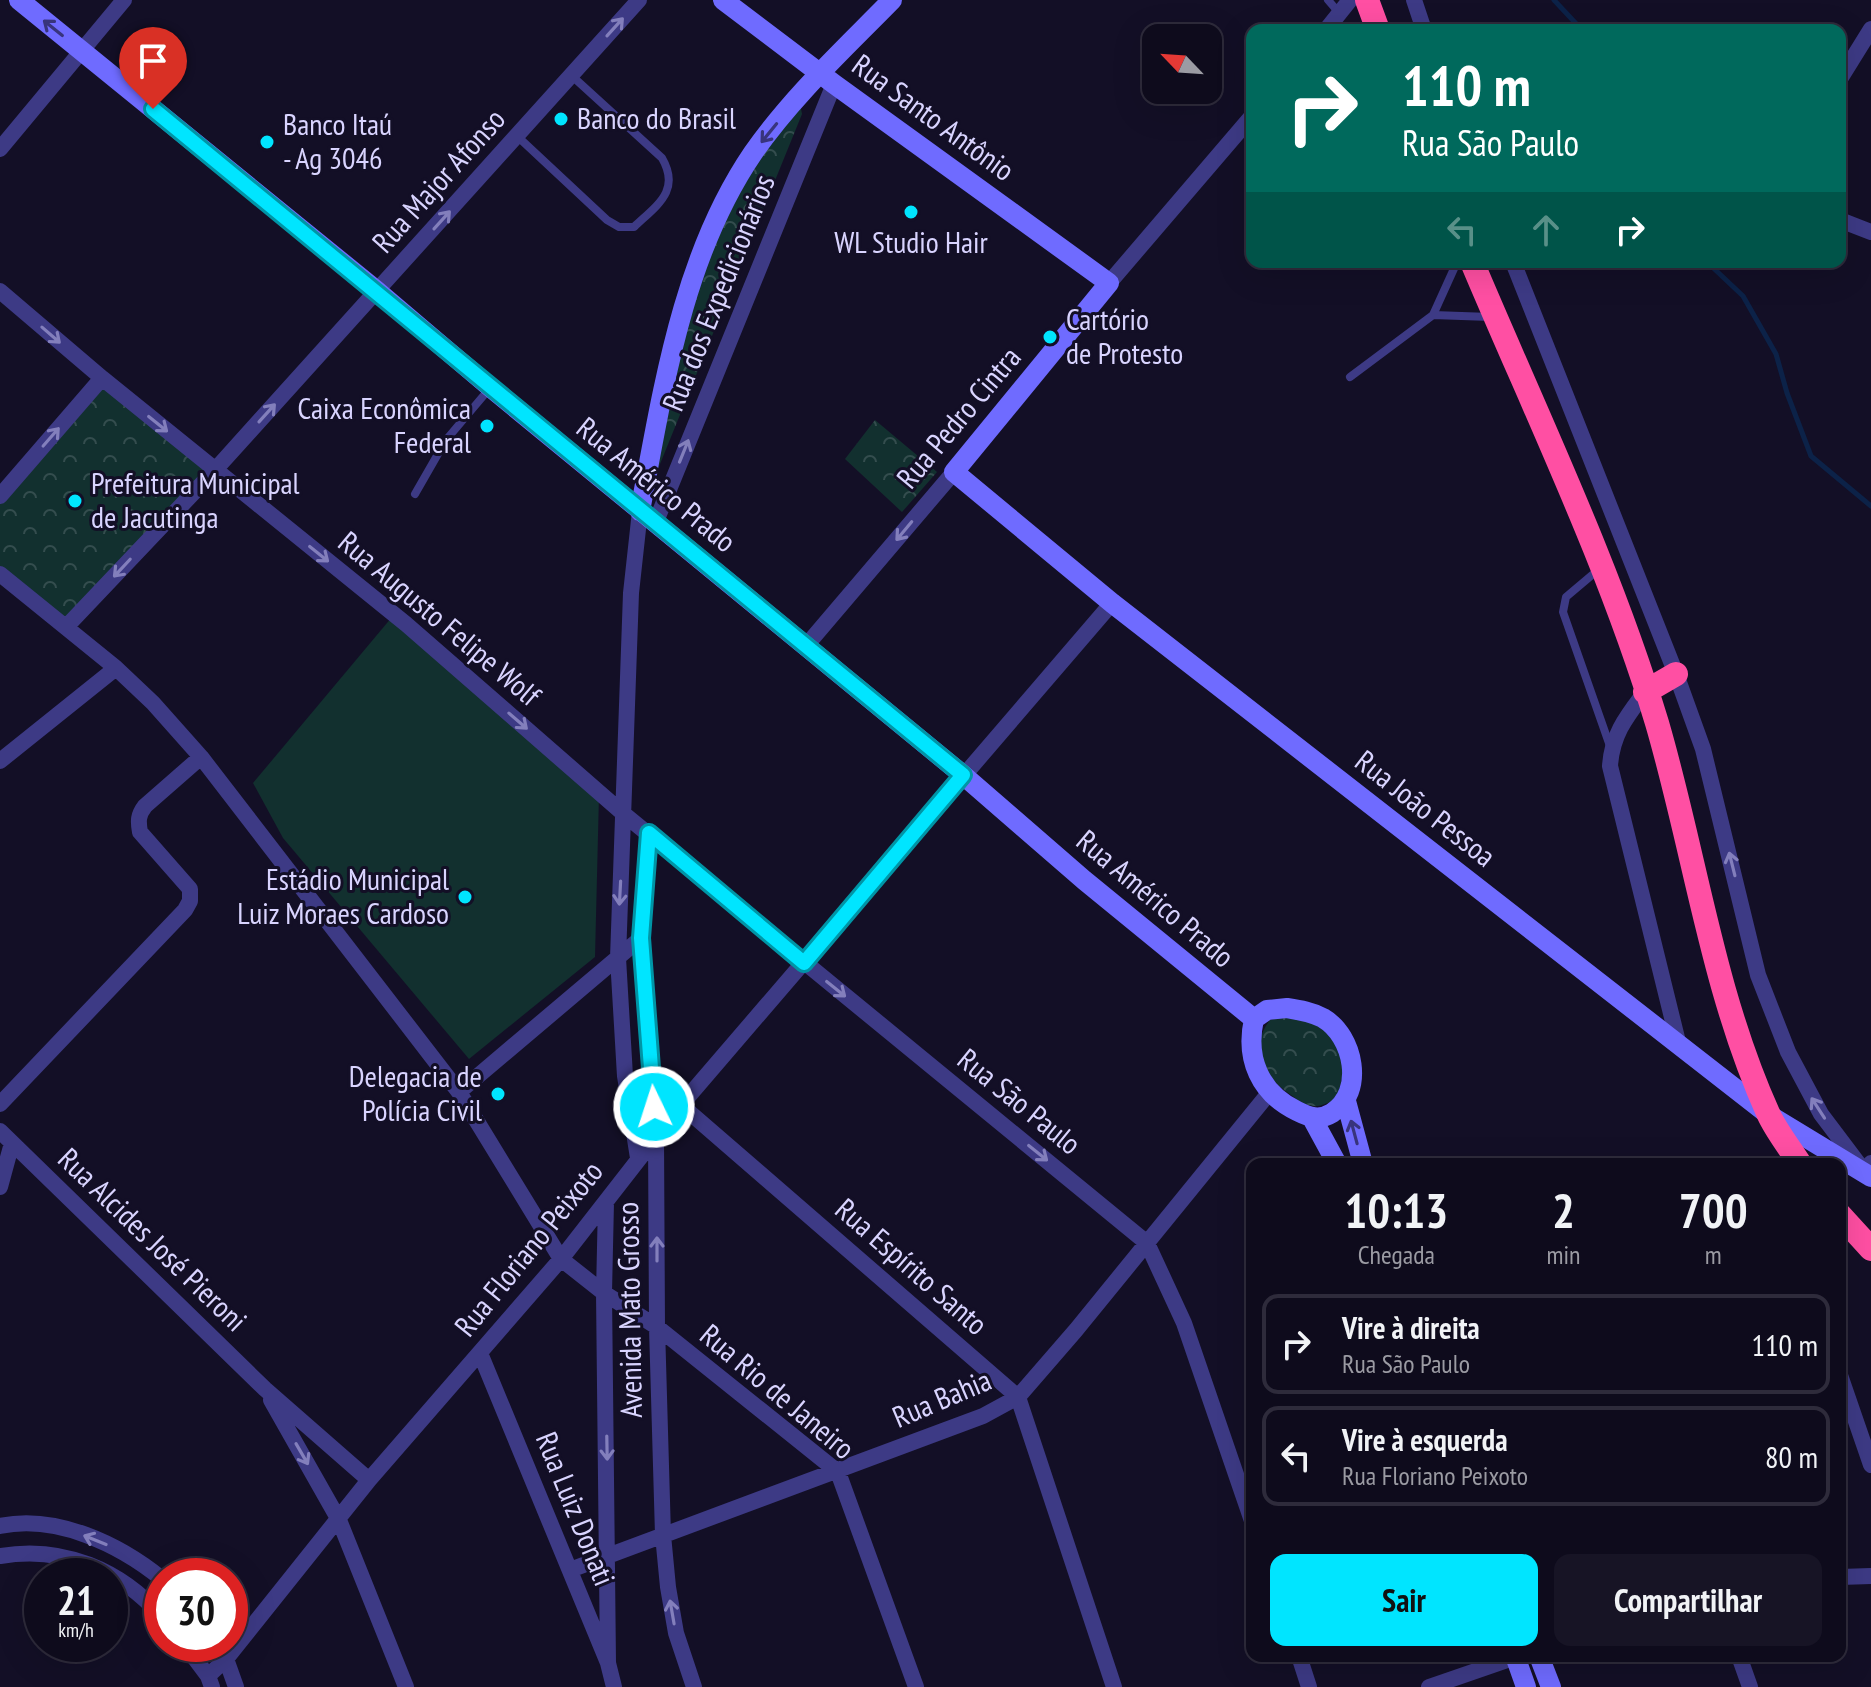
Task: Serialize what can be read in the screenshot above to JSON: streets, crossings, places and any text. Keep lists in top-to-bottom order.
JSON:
{
  "streets": {
    "street": [
      "Rua Santo Antônio",
      "Rua Major Afonso",
      "Rua dos Expedicionários",
      "Rua Pedro Cintra",
      "Rua Américo Prado",
      "Rua Augusto Felipe Wolf",
      "Rua João Pessoa",
      "Rua São Paulo",
      "Rua Alcides José Pieroni",
      "Rua Floriano Peixoto",
      "Rua Espírito Santo",
      "Avenida Mato Grosso",
      "Rua Rio de Janeiro",
      "Rua Bahia",
      "Rua Luiz Donati"
    ]
  },
  "crossings": [
    ["Rua Santo Antônio", "Rua dos Expedicionários"],
    ["Rua Santo Antônio", "Rua Pedro Cintra"],
    ["Rua Major Afonso", "Rua Américo Prado"],
    ["Rua Major Afonso", "Rua Augusto Felipe Wolf"],
    ["Rua dos Expedicionários", "Rua Américo Prado"],
    ["Rua dos Expedicionários", "Rua Augusto Felipe Wolf"],
    ["Rua dos Expedicionários", "Rua São Paulo"],
    ["Rua dos Expedicionários", "Avenida Mato Grosso"],
    ["Rua Pedro Cintra", "Rua Américo Prado"],
    ["Rua Pedro Cintra", "Rua João Pessoa"],
    ["Rua Américo Prado", "Rua Floriano Peixoto"],
    ["Rua Américo Prado", "Rua Bahia"],
    ["Rua Augusto Felipe Wolf", "Rua São Paulo"],
    ["Rua Augusto Felipe Wolf", "Avenida Mato Grosso"],
    ["Rua João Pessoa", "Rua Floriano Peixoto"],
    ["Rua São Paulo", "Rua Floriano Peixoto"],
    ["Rua São Paulo", "Avenida Mato Grosso"],
    ["Rua São Paulo", "Rua Bahia"],
    ["Rua Alcides José Pieroni", "Rua Floriano Peixoto"],
    ["Rua Floriano Peixoto", "Rua Espírito Santo"],
    ["Rua Floriano Peixoto", "Avenida Mato Grosso"],
    ["Rua Floriano Peixoto", "Rua Rio de Janeiro"],
    ["Rua Floriano Peixoto", "Rua Luiz Donati"],
    ["Rua Espírito Santo", "Rua Bahia"],
    ["Avenida Mato Grosso", "Rua Rio de Janeiro"],
    ["Avenida Mato Grosso", "Rua Bahia"],
    ["Avenida Mato Grosso", "Rua Luiz Donati"],
    ["Rua Rio de Janeiro", "Rua Bahia"],
    ["Rua Bahia", "Rua Luiz Donati"]
  ],
  "one_way": ["Rua Augusto Felipe Wolf", "Rua São Paulo"],
  "places": [
    "Banco do Brasil",
    "Banco Itaú - Ag 3046",
    "WL Studio Hair",
    "Cartório de Protesto",
    "Caixa Econômica Federal",
    "Prefeitura Municipal de Jacutinga",
    "Estádio Municipal Luiz Moraes Cardoso",
    "Delegacia de Polícia Civil"
  ],
  "north": "top left",
  "page": {
    "turn": ["110 m", "Rua São Paulo"],
    "eta": [
      "10:13",
      "Chegada",
      "2",
      "min",
      "700",
      "m"
    ],
    "list": [
      {
        "name": "Vire à direita",
        "note": "Rua São Paulo",
        "value": "110 m"
      },
      {
        "name": "Vire à esquerda",
        "note": "Rua Floriano Peixoto",
        "value": "80 m"
      }
    ],
    "buttons": ["Sair", "Compartilhar"],
    "speed": "21 km/h",
    "limit": "30"
  }
}
